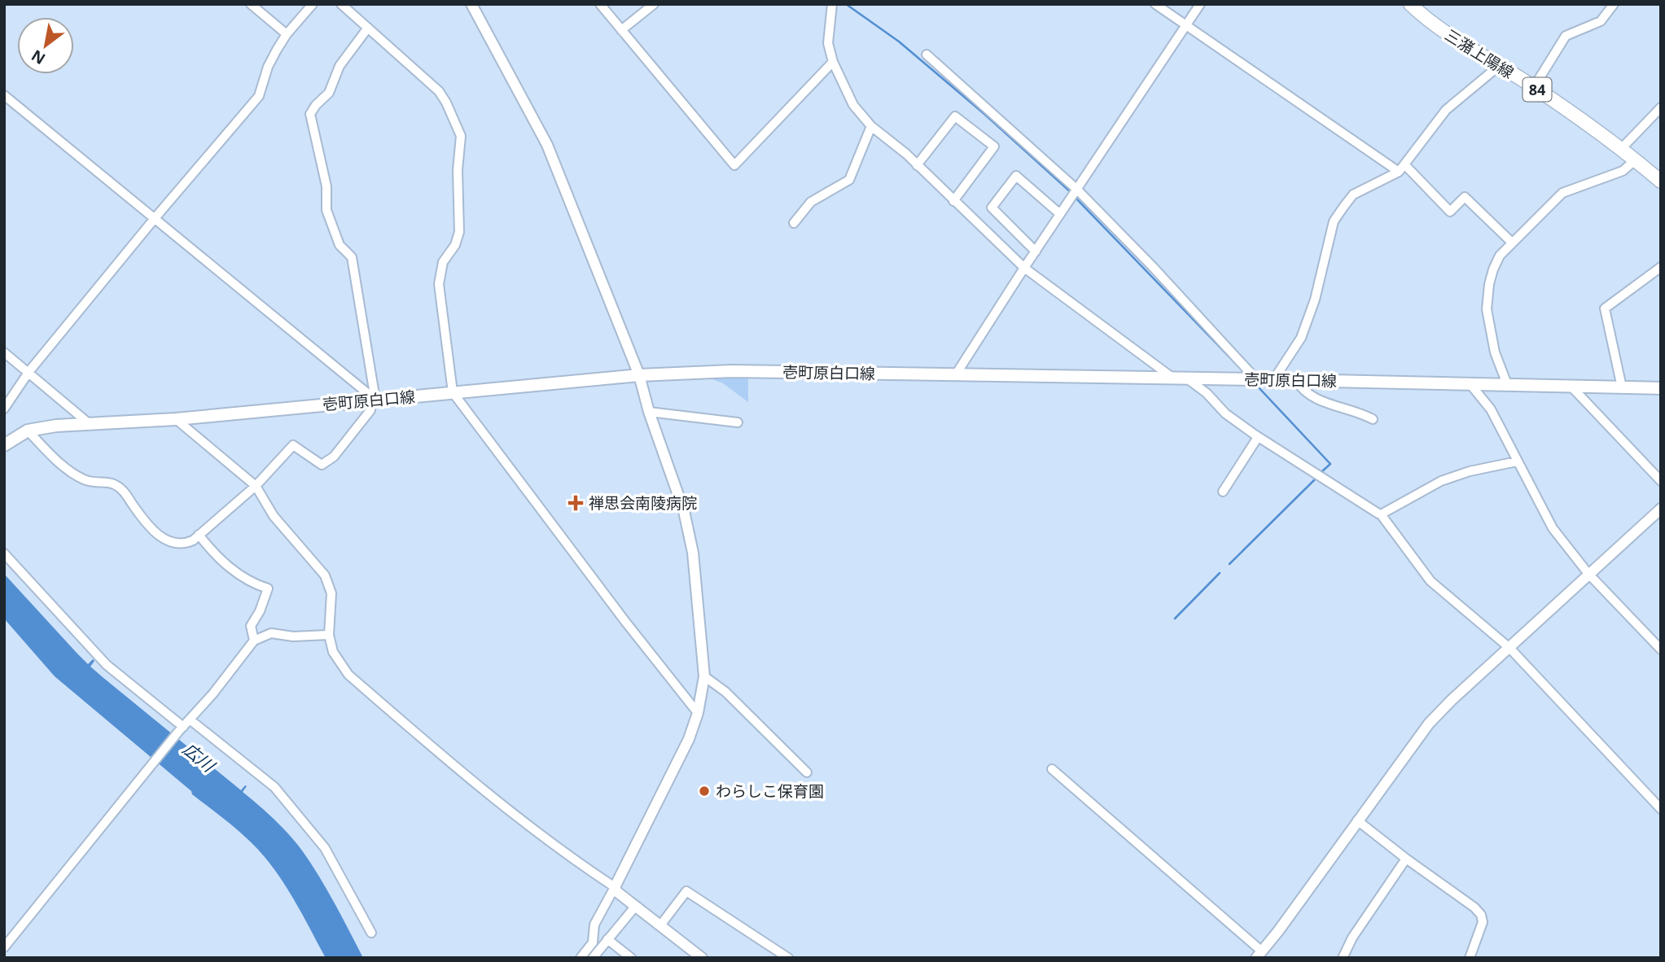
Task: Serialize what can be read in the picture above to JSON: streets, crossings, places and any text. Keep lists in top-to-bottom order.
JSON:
{
  "streets": {
    "main road": ["三潴上陽線", "84", "壱町原白口線"]
  },
  "water": ["広川"],
  "places": {
    "health": ["禅思会南陵病院"],
    "other": ["わらしこ保育園"]
  },
  "north": "bottom left"
}
